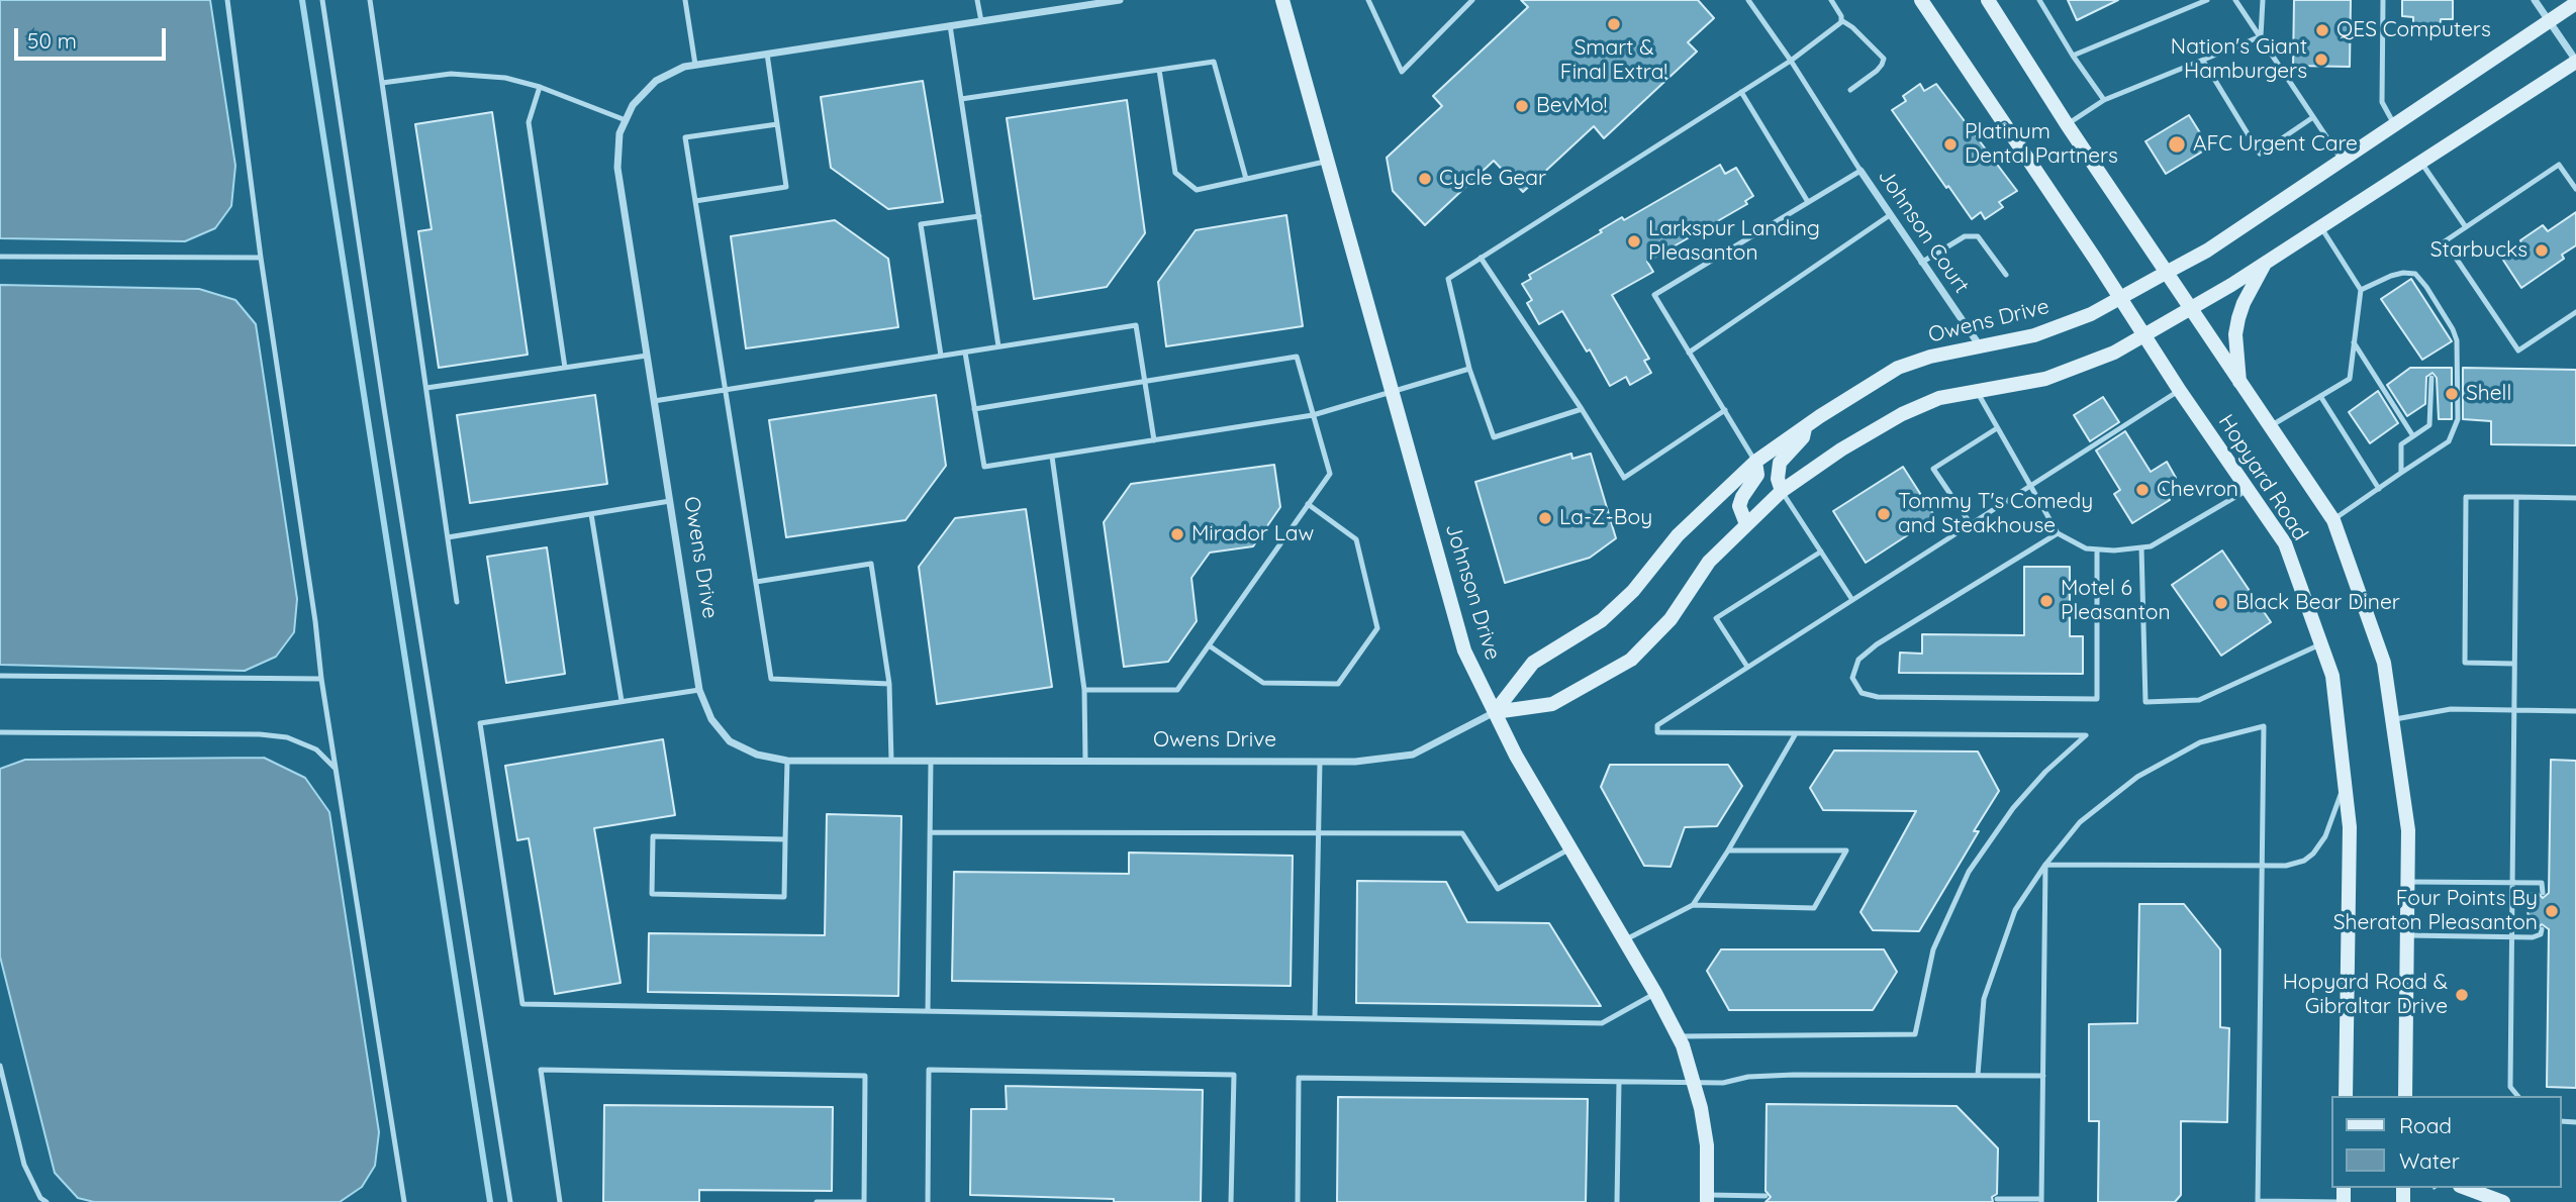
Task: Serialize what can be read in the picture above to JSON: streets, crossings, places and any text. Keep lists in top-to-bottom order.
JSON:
{
  "streets": {
    "street": [
      "Johnson Court",
      "Owens Drive",
      "Hopyard Road",
      "Johnson Drive"
    ]
  },
  "crossings": [
    ["Johnson Court", "Owens Drive"],
    ["Owens Drive", "Hopyard Road"],
    ["Owens Drive", "Johnson Drive"]
  ],
  "places": [
    "Smart & Final Extra!",
    "QES Computers",
    "Nation's Giant Hamburgers",
    "BevMo!",
    "Platinum Dental Partners",
    "AFC Urgent Care",
    "Cycle Gear",
    "Larkspur Landing Pleasanton",
    "Starbucks",
    "Shell",
    "Chevron",
    "Tommy T's Comedy and Steakhouse",
    "La-Z-Boy",
    "Mirador Law",
    "Motel 6 Pleasanton",
    "Black Bear Diner",
    "Four Points By Sheraton Pleasanton",
    "Hopyard Road & Gibraltar Drive"
  ],
  "legend": ["Road", "Water"],
  "scale_bar": "50 m"
}
